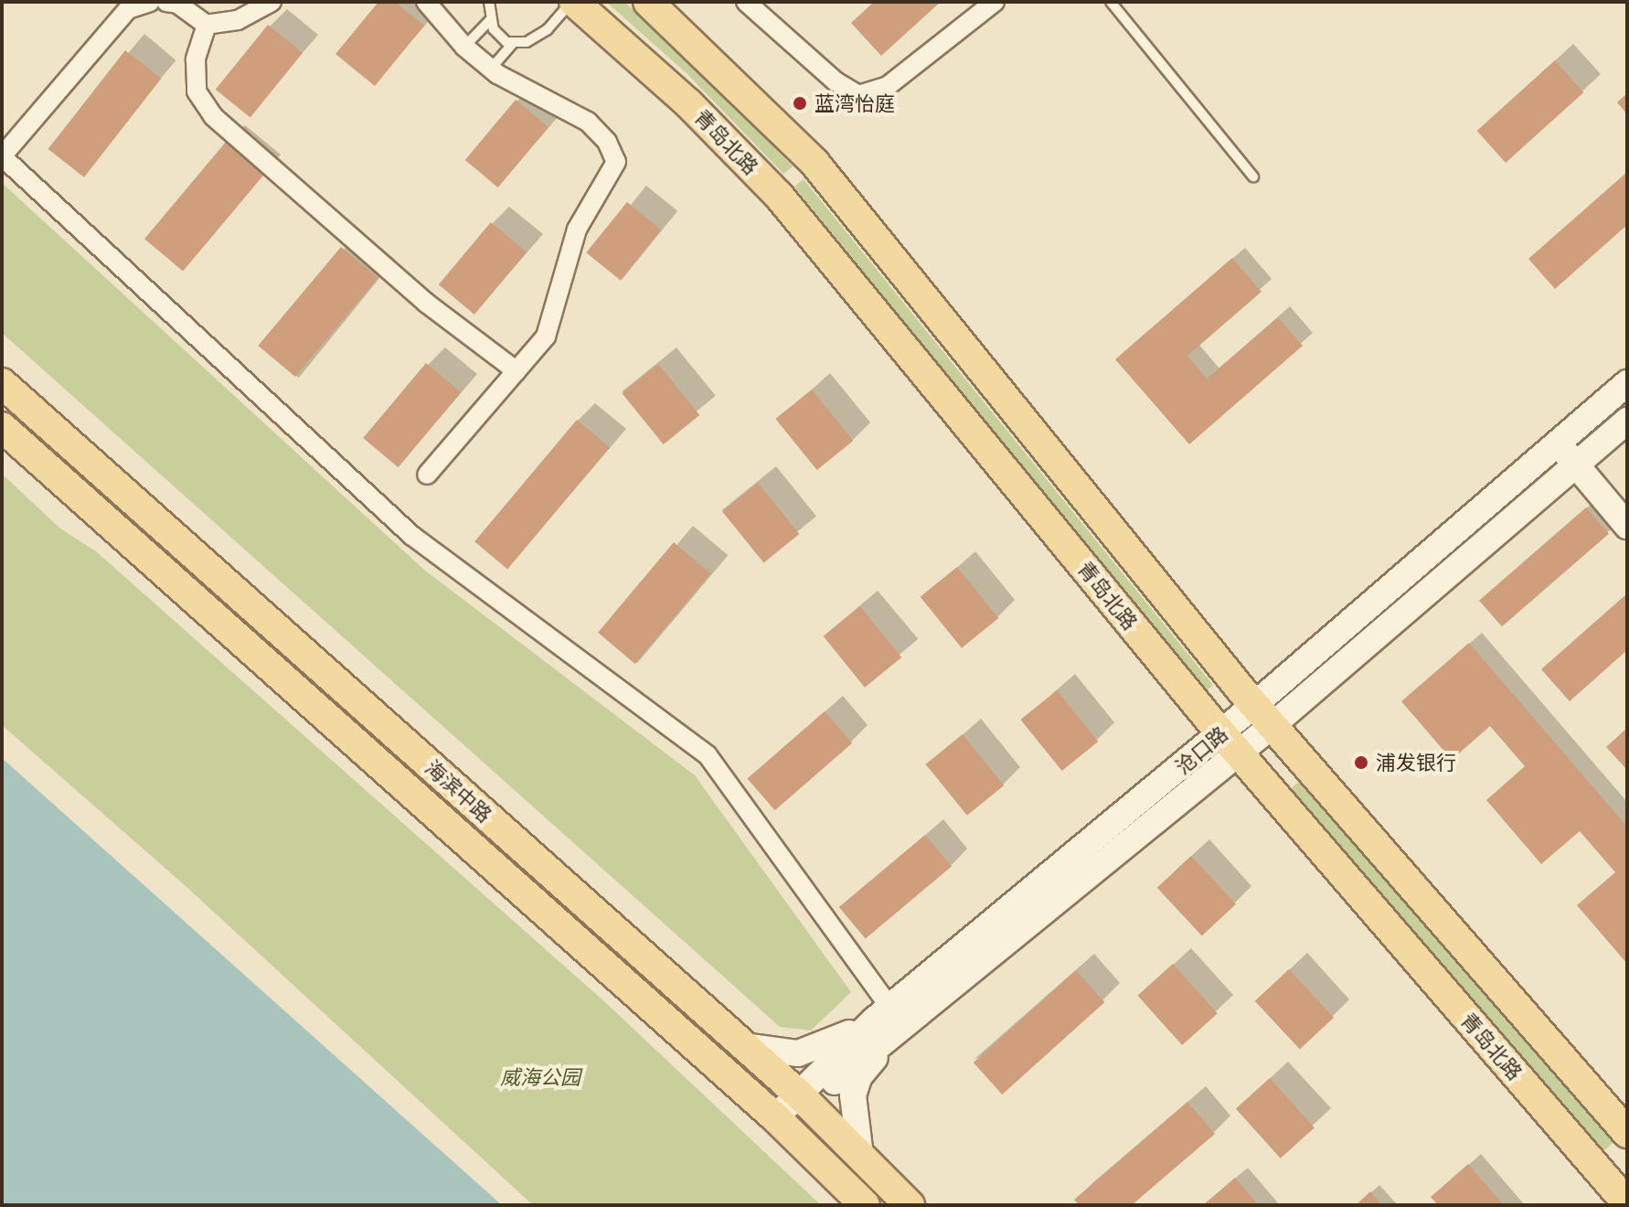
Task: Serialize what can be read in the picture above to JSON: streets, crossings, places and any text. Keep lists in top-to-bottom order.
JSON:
{
  "streets": {
    "main road": ["青岛北路", "沧口路", "海滨中路"]
  },
  "crossings": [
    ["青岛北路", "沧口路"],
    ["沧口路", "海滨中路"]
  ],
  "parks": ["威海公园"],
  "places": ["蓝湾怡庭", "浦发银行"]
}
